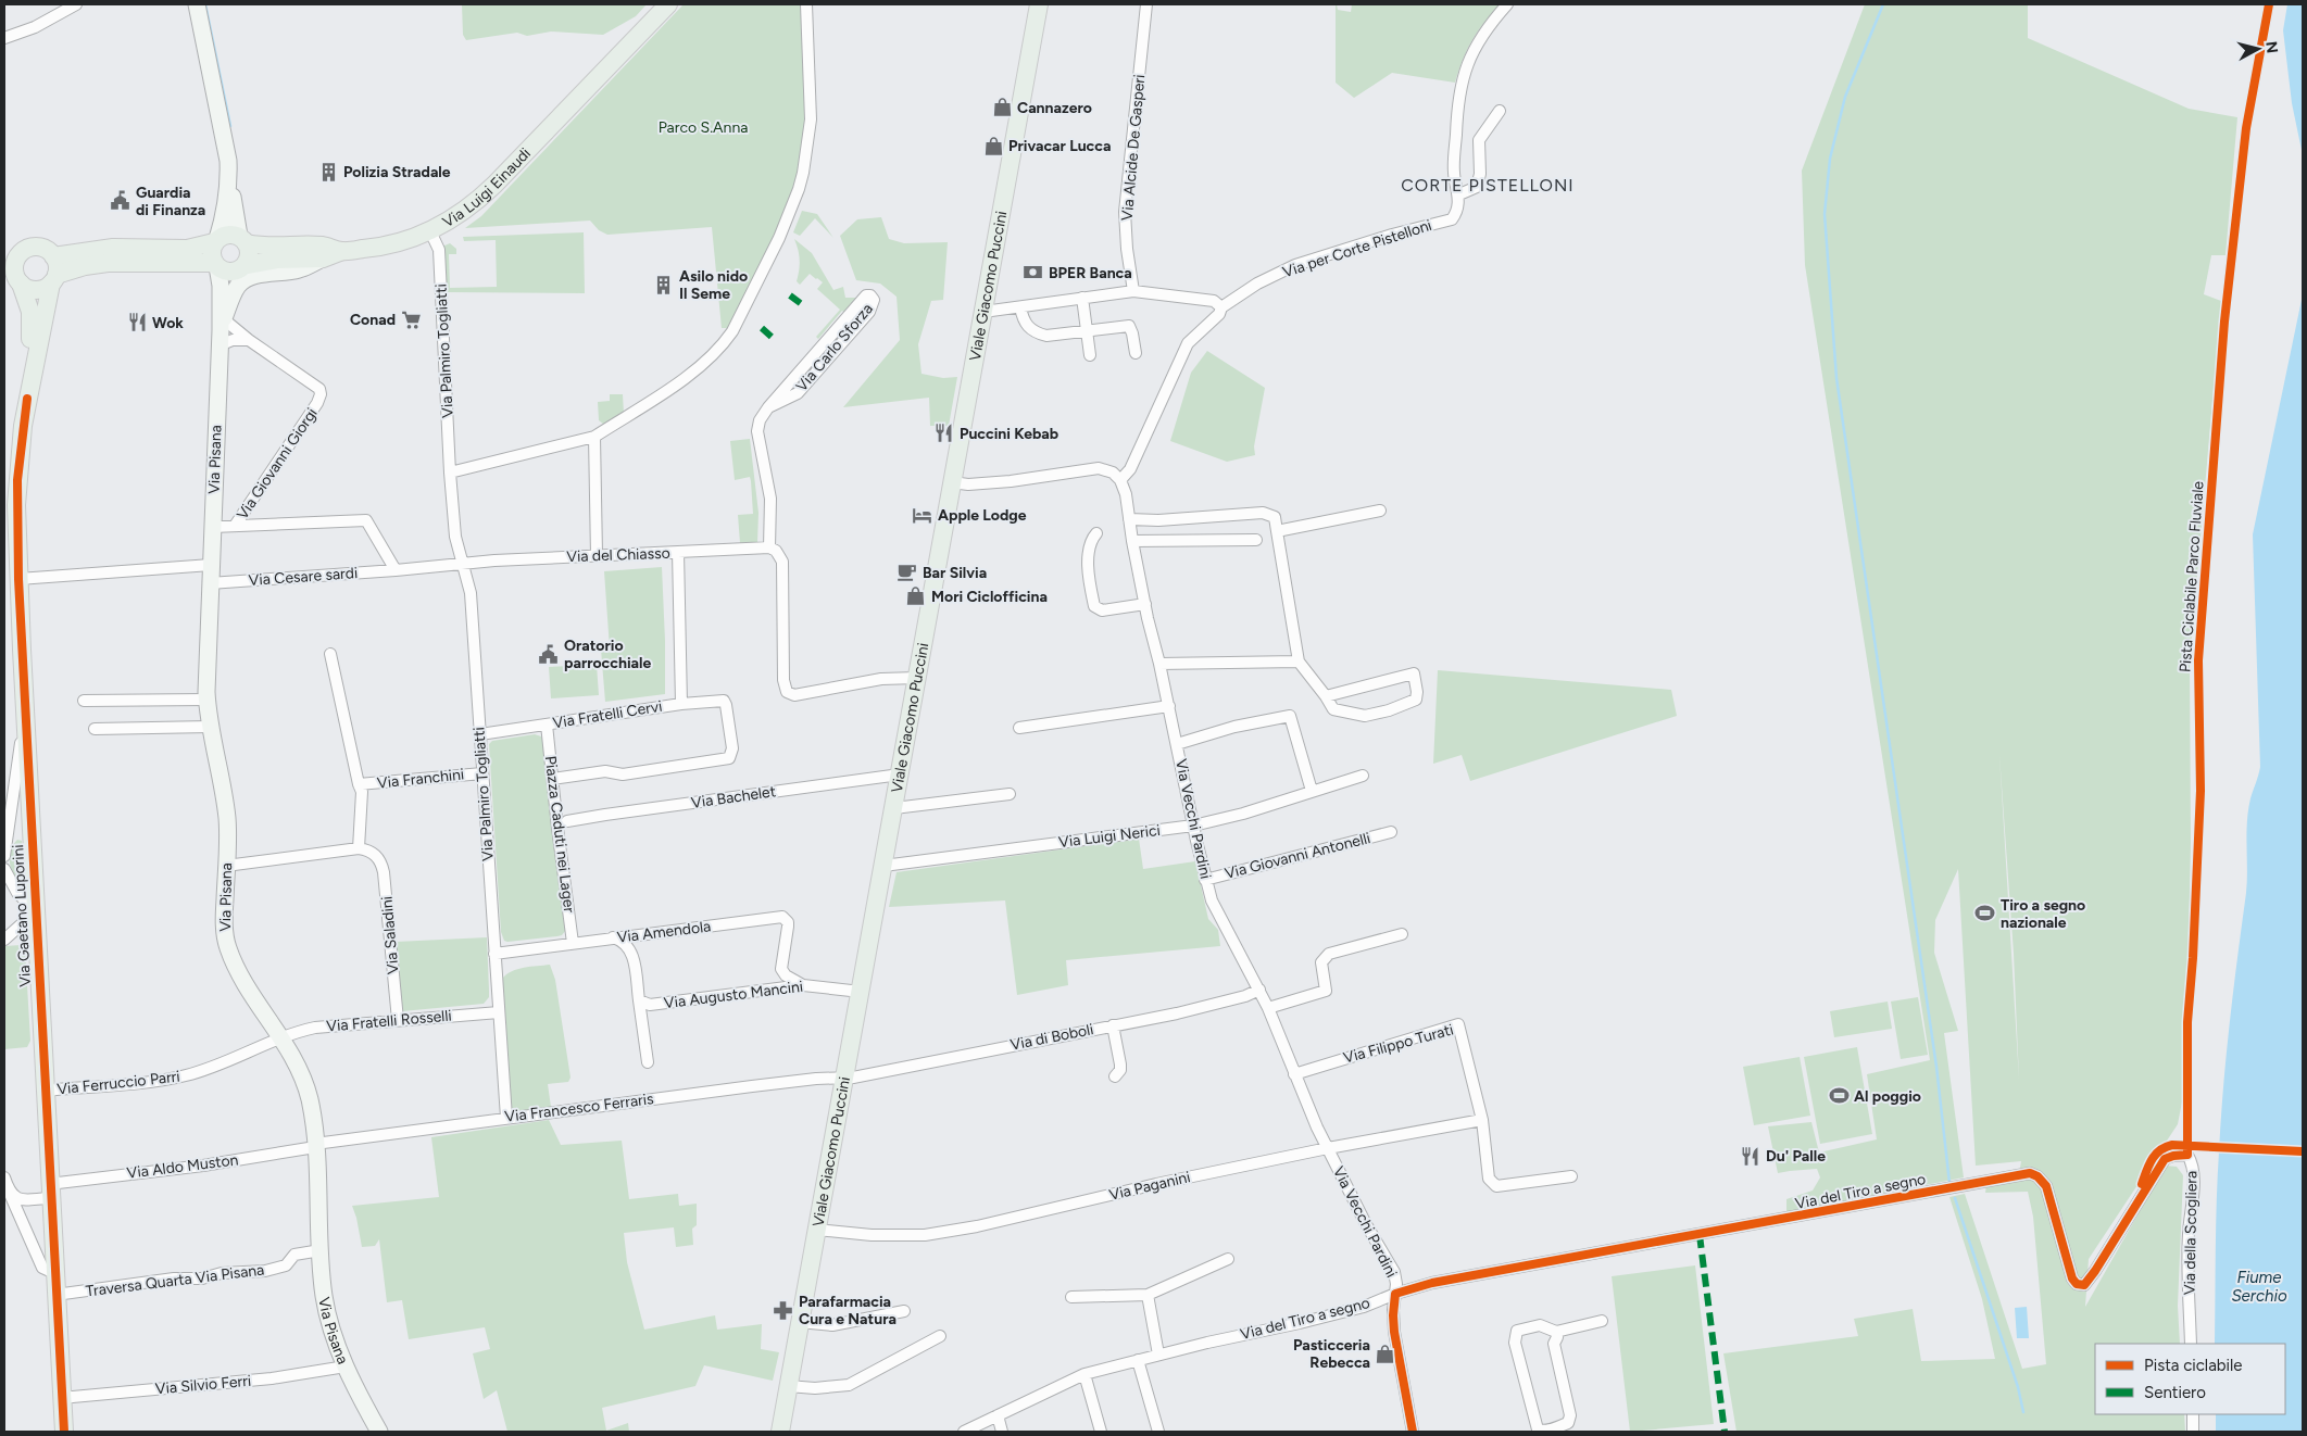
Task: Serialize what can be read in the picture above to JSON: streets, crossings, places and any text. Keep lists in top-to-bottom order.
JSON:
{
  "streets": {
    "main road": [
      "Via Luigi Einaudi",
      "Viale Giacomo Puccini",
      "Via Pisana",
      "Via Gaetano Luporini"
    ],
    "street": [
      "Via Alcide De Gasperi",
      "Via per Corte Pistelloni",
      "Via Carlo Sforza",
      "Via Palmiro Togliatti",
      "Via Giovanni Giorgi",
      "Via del Chiasso",
      "Via Cesare sardi",
      "Via Fratelli Cervi",
      "Via Franchini",
      "Via Bachelet",
      "Via Vecchi Pardini",
      "Piazza Caduti nei Lager",
      "Via Luigi Nerici",
      "Via Giovanni Antonelli",
      "Via Amendola",
      "Via Saladini",
      "Via Augusto Mancini",
      "Via Fratelli Rosselli",
      "Via di Boboli",
      "Via Filippo Turati",
      "Via Ferruccio Parri",
      "Via Francesco Ferraris",
      "Via Aldo Muston",
      "Via Paganini",
      "Via del Tiro a segno",
      "Via della Scogliera",
      "Traversa Quarta Via Pisana",
      "Via Silvio Ferri"
    ],
    "cycle path": ["Pista Ciclabile Parco Fluviale"]
  },
  "crossings": [
    ["Via Luigi Einaudi", "Via Palmiro Togliatti"],
    ["Via Luigi Einaudi", "Via Pisana"],
    ["Via per Corte Pistelloni", "Via Vecchi Pardini"],
    ["Viale Giacomo Puccini", "Via Bachelet"],
    ["Viale Giacomo Puccini", "Via Luigi Nerici"],
    ["Viale Giacomo Puccini", "Via Augusto Mancini"],
    ["Viale Giacomo Puccini", "Via di Boboli"],
    ["Viale Giacomo Puccini", "Via Francesco Ferraris"],
    ["Viale Giacomo Puccini", "Via Paganini"],
    ["Via Carlo Sforza", "Via del Chiasso"],
    ["Via Palmiro Togliatti", "Via del Chiasso"],
    ["Via Palmiro Togliatti", "Via Fratelli Cervi"],
    ["Via Palmiro Togliatti", "Via Franchini"],
    ["Via Palmiro Togliatti", "Via Amendola"],
    ["Via Palmiro Togliatti", "Via Fratelli Rosselli"],
    ["Via Palmiro Togliatti", "Via Francesco Ferraris"],
    ["Via Pisana", "Via Giovanni Giorgi"],
    ["Via Pisana", "Via Cesare sardi"],
    ["Via Pisana", "Via Fratelli Rosselli"],
    ["Via Pisana", "Via Ferruccio Parri"],
    ["Via Pisana", "Via Francesco Ferraris"],
    ["Via Pisana", "Via Aldo Muston"],
    ["Via Pisana", "Traversa Quarta Via Pisana"],
    ["Via Pisana", "Via Silvio Ferri"],
    ["Via del Chiasso", "Via Cesare sardi"],
    ["Via del Chiasso", "Via Fratelli Cervi"],
    ["Via Fratelli Cervi", "Piazza Caduti nei Lager"],
    ["Via Vecchi Pardini", "Via Luigi Nerici"],
    ["Via Vecchi Pardini", "Via Giovanni Antonelli"],
    ["Via Vecchi Pardini", "Via di Boboli"],
    ["Via Vecchi Pardini", "Via Filippo Turati"],
    ["Via Vecchi Pardini", "Via Paganini"],
    ["Via Vecchi Pardini", "Via del Tiro a segno"],
    ["Piazza Caduti nei Lager", "Via Amendola"],
    ["Via Gaetano Luporini", "Via Ferruccio Parri"],
    ["Via Gaetano Luporini", "Via Aldo Muston"],
    ["Via Gaetano Luporini", "Traversa Quarta Via Pisana"],
    ["Via Gaetano Luporini", "Via Silvio Ferri"],
    ["Via Amendola", "Via Augusto Mancini"],
    ["Via Saladini", "Via Fratelli Rosselli"],
    ["Via Fratelli Rosselli", "Via Ferruccio Parri"],
    ["Via di Boboli", "Via Francesco Ferraris"],
    ["Via Filippo Turati", "Via Paganini"],
    ["Via Francesco Ferraris", "Via Aldo Muston"],
    ["Via del Tiro a segno", "Via della Scogliera"]
  ],
  "districts": ["CORTE PISTELLONI"],
  "water": ["Fiume Serchio"],
  "parks": ["Parco S.Anna"],
  "places": {
    "shop": [
      "Cannazero",
      "Privacar Lucca",
      "Mori Ciclofficina",
      "Pasticceria Rebecca"
    ],
    "building": ["Polizia Stradale", "Asilo nido Il Seme"],
    "public building": ["Guardia di Finanza", "Oratorio parrocchiale"],
    "bank": ["BPER Banca"],
    "supermarket": ["Conad"],
    "restaurant": ["Wok", "Puccini Kebab", "Du' Palle"],
    "hotel": ["Apple Lodge"],
    "cafe": ["Bar Silvia"],
    "sports": ["Tiro a segno nazionale", "Al poggio"],
    "pharmacy": ["Parafarmacia Cura e Natura"]
  },
  "legend": ["Pista ciclabile", "Sentiero"],
  "north": "right"
}
